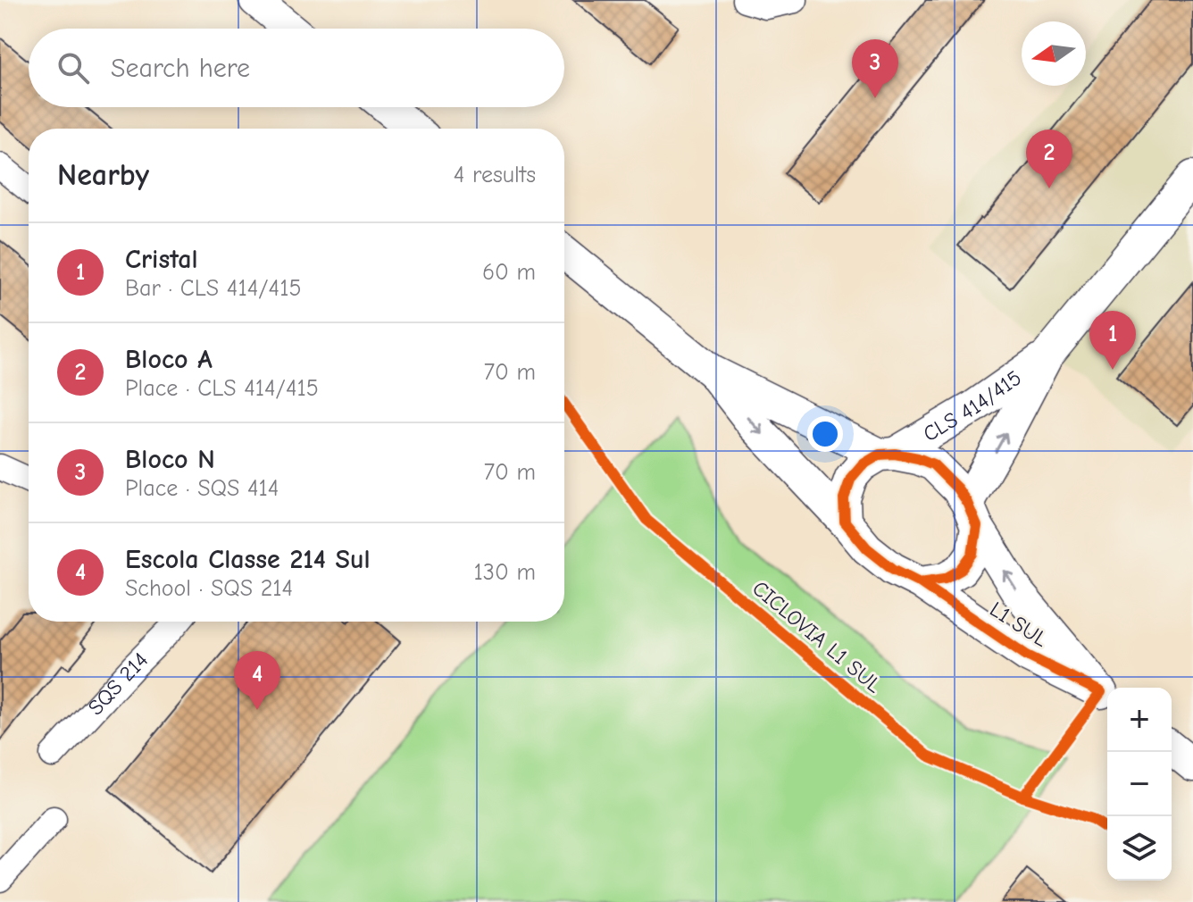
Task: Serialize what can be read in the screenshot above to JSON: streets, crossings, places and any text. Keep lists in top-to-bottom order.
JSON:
{
  "streets": {
    "street": ["CLS 414/415", "L1 SUL", "SQS 214"],
    "cycle path": ["CICLOVIA L1 SUL"]
  },
  "crossings": [
    ["CLS 414/415", "L1 SUL"]
  ],
  "north": "left",
  "page": {
    "search": "Search here",
    "pins": [
      "3",
      "2",
      "1",
      "4"
    ],
    "heading": ["Nearby", "4 results"],
    "list": [
      {
        "mark": "1",
        "name": "Cristal",
        "note": "Bar · CLS 414/415",
        "value": "60 m"
      },
      {
        "mark": "2",
        "name": "Bloco A",
        "note": "Place · CLS 414/415",
        "value": "70 m"
      },
      {
        "mark": "3",
        "name": "Bloco N",
        "note": "Place · SQS 414",
        "value": "70 m"
      },
      {
        "mark": "4",
        "name": "Escola Classe 214 Sul",
        "note": "School · SQS 214",
        "value": "130 m"
      }
    ],
    "map_buttons": ["+", "−"]
  }
}
